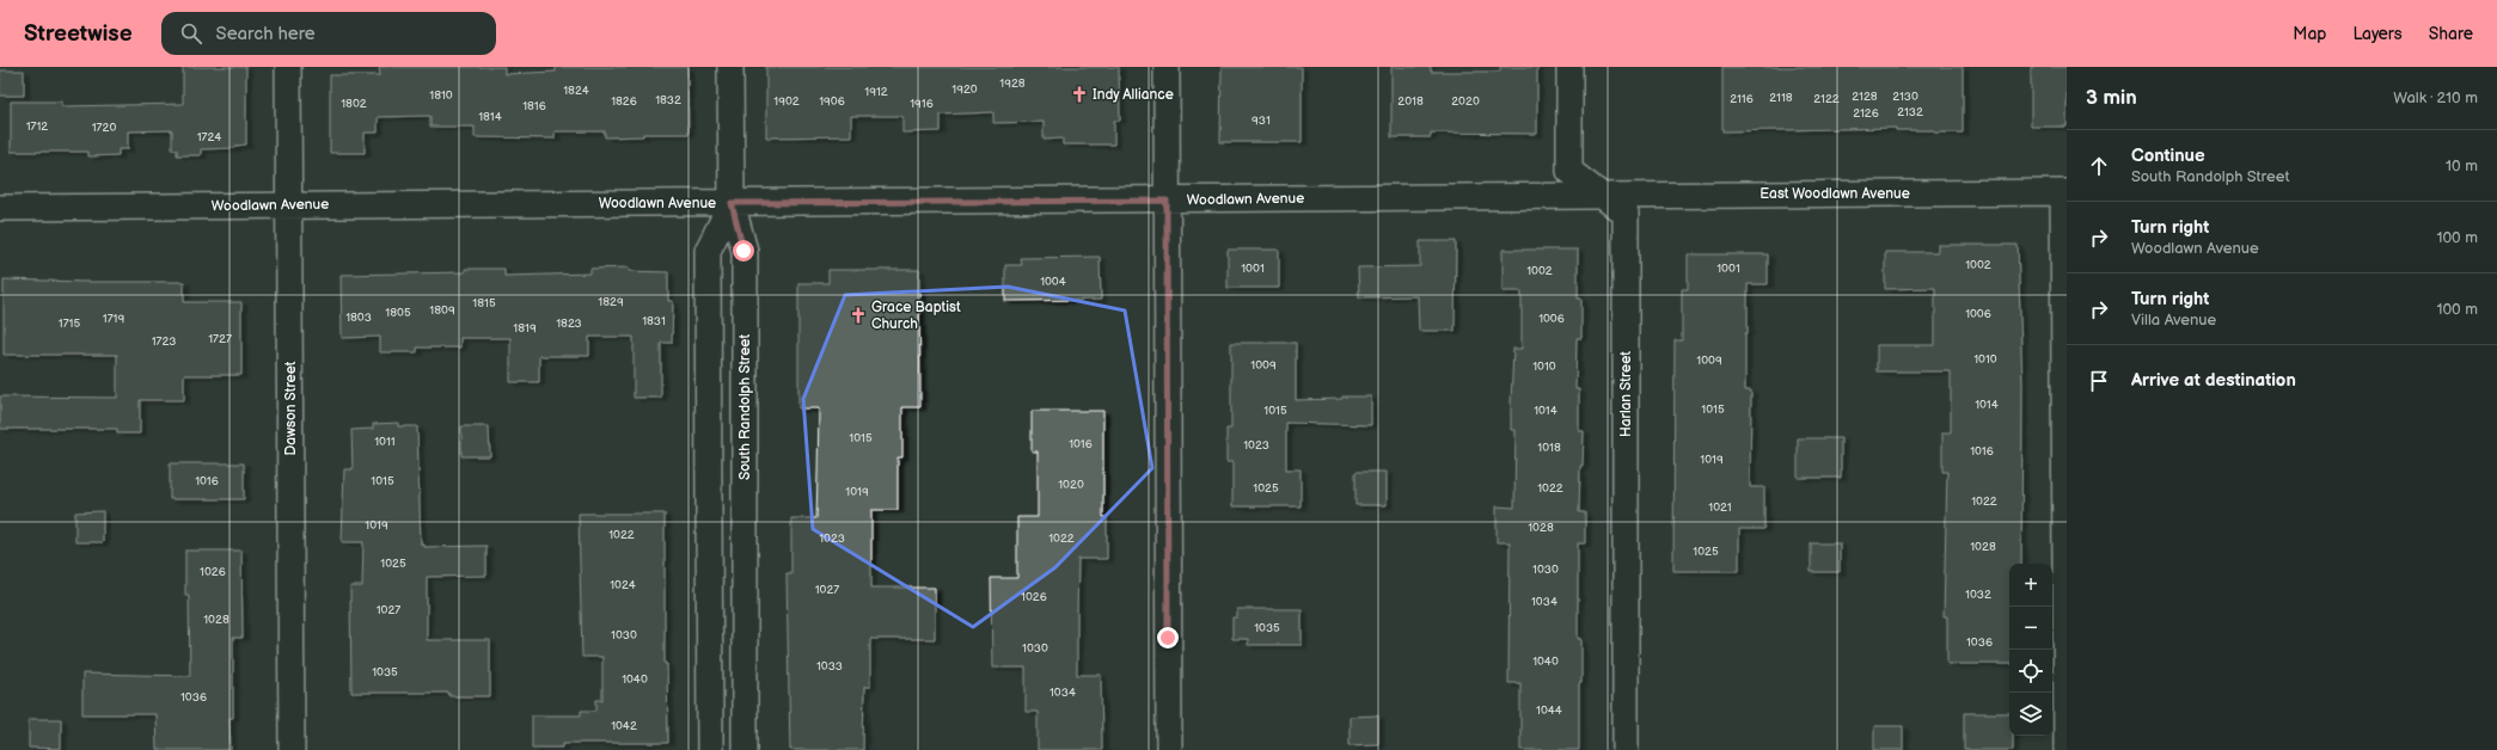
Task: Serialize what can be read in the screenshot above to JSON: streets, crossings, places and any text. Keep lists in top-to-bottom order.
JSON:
{
  "streets": {
    "street": [
      "East Woodlawn Avenue",
      "Woodlawn Avenue",
      "Harlan Street",
      "South Randolph Street",
      "Dawson Street"
    ]
  },
  "crossings": [
    ["East Woodlawn Avenue", "Woodlawn Avenue"],
    ["East Woodlawn Avenue", "Harlan Street"],
    ["Woodlawn Avenue", "Harlan Street"],
    ["Woodlawn Avenue", "South Randolph Street"],
    ["Woodlawn Avenue", "Dawson Street"]
  ],
  "places": {
    "church": ["Indy Alliance", "Grace Baptist Church"]
  },
  "house_numbers": [
    "1928",
    "1920",
    "1824",
    "1912",
    "1810",
    "2128",
    "2130",
    "2118",
    "2116",
    "2122",
    "1832",
    "1826",
    "1902",
    "1906",
    "2018",
    "2020",
    "1802",
    "1916",
    "1816",
    "2132",
    "2126",
    "1814",
    "931",
    "1712",
    "1720",
    "1724",
    "1002",
    "1001",
    "1001",
    "1002",
    "1004",
    "1829",
    "1815",
    "1809",
    "1805",
    "1006",
    "1803",
    "1719",
    "1006",
    "1831",
    "1715",
    "1823",
    "1819",
    "1727",
    "1723",
    "1010",
    "1009",
    "1009",
    "1010",
    "1014",
    "1015",
    "1015",
    "1014",
    "1015",
    "1011",
    "1016",
    "1023",
    "1018",
    "1016",
    "1019",
    "1016",
    "1015",
    "1020",
    "1025",
    "1022",
    "1019",
    "1022",
    "1021",
    "1019",
    "1028",
    "1022",
    "1023",
    "1022",
    "1028",
    "1025",
    "1025",
    "1030",
    "1026",
    "1024",
    "1027",
    "1032",
    "1026",
    "1034",
    "1027",
    "1028",
    "1035",
    "1030",
    "1036",
    "1030",
    "1040",
    "1033",
    "1035",
    "1040",
    "1034",
    "1036",
    "1044",
    "1042"
  ],
  "page": {
    "header": "Streetwise",
    "search": "Search here",
    "nav": ["Map", "Layers", "Share"],
    "heading": ["3 min", "Walk · 210 m"],
    "list": [
      ["Continue", "South Randolph Street", "10 m"],
      ["Turn right", "Woodlawn Avenue", "100 m"],
      ["Turn right", "Villa Avenue", "100 m"],
      "Arrive at destination"
    ],
    "map_buttons": ["+", "−"]
  }
}
